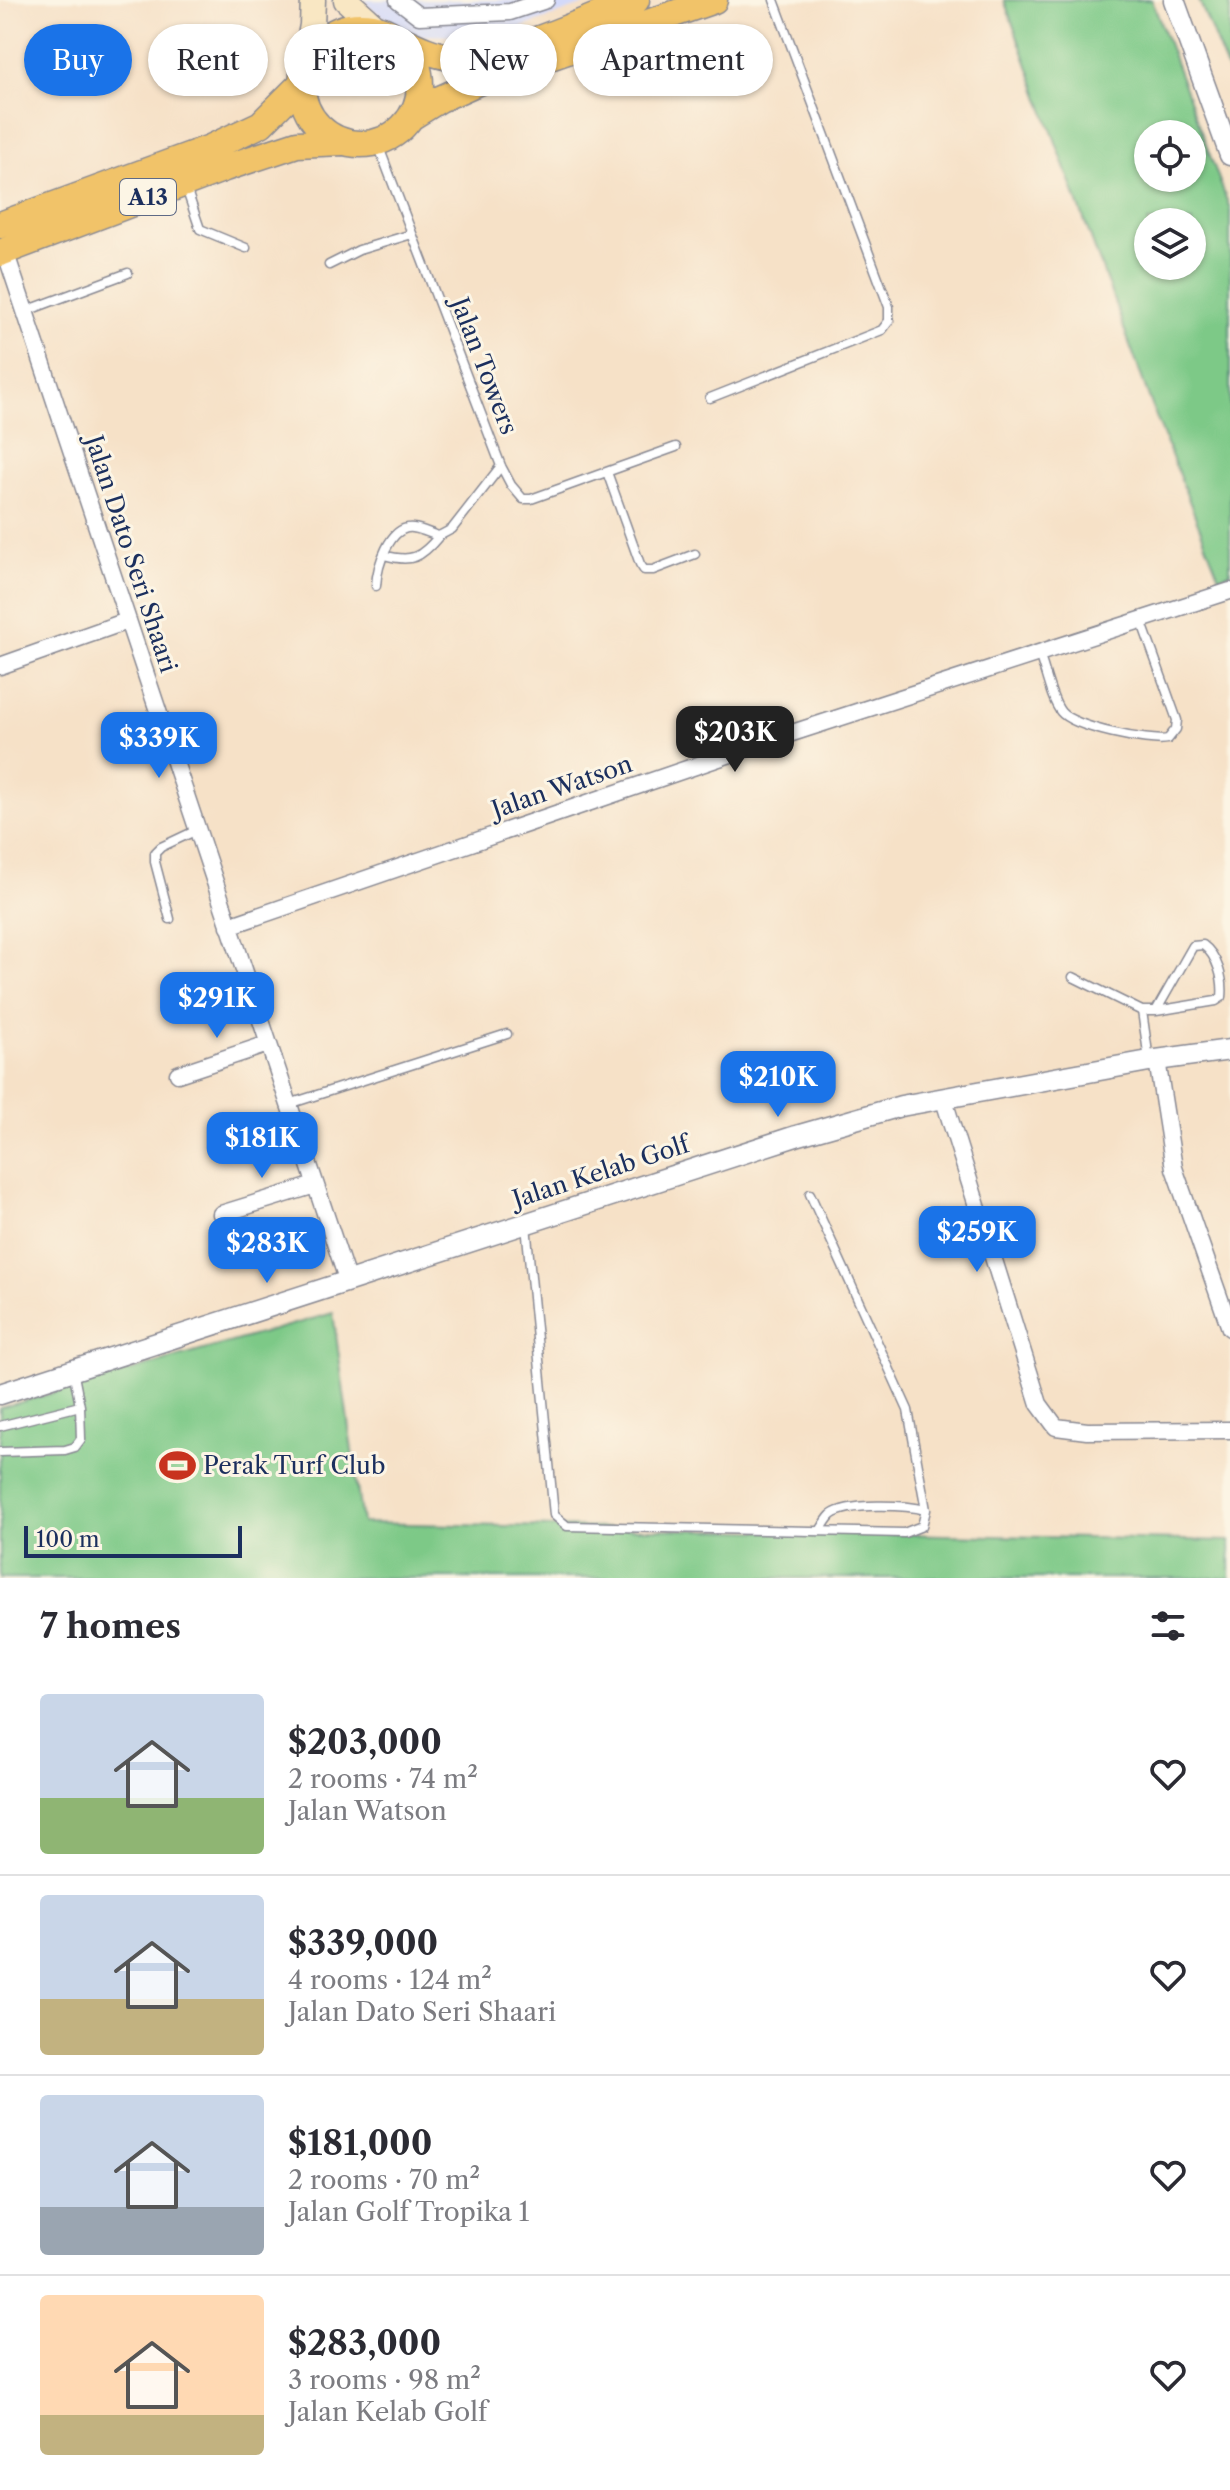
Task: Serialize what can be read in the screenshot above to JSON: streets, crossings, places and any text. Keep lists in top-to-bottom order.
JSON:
{
  "streets": {
    "main road": ["A13"],
    "street": ["Jalan Dato Seri Shaari", "Jalan Watson", "Jalan Kelab Golf"],
    "lane": ["Jalan Towers"]
  },
  "crossings": [
    ["A13", "Jalan Towers"],
    ["A13", "Jalan Dato Seri Shaari"],
    ["Jalan Dato Seri Shaari", "Jalan Watson"],
    ["Jalan Dato Seri Shaari", "Jalan Kelab Golf"]
  ],
  "places": {
    "sports": ["Perak Turf Club"]
  },
  "scale_bar": "100 m",
  "page": {
    "chip": [
      "Buy",
      "Rent",
      "Filters",
      "New",
      "Apartment"
    ],
    "price": [
      "$203K",
      "$339K",
      "$291K",
      "$210K",
      "$181K",
      "$259K",
      "$283K"
    ],
    "scale": "100 m",
    "heading": "7 homes",
    "list": [
      {
        "name": "$203,000",
        "note": "2 rooms · 74 m² · Jalan Watson"
      },
      {
        "name": "$339,000",
        "note": "4 rooms · 124 m² · Jalan Dato Seri Shaari"
      },
      {
        "name": "$181,000",
        "note": "2 rooms · 70 m² · Jalan Golf Tropika 1"
      },
      {
        "name": "$283,000",
        "note": "3 rooms · 98 m² · Jalan Kelab Golf"
      }
    ]
  }
}
